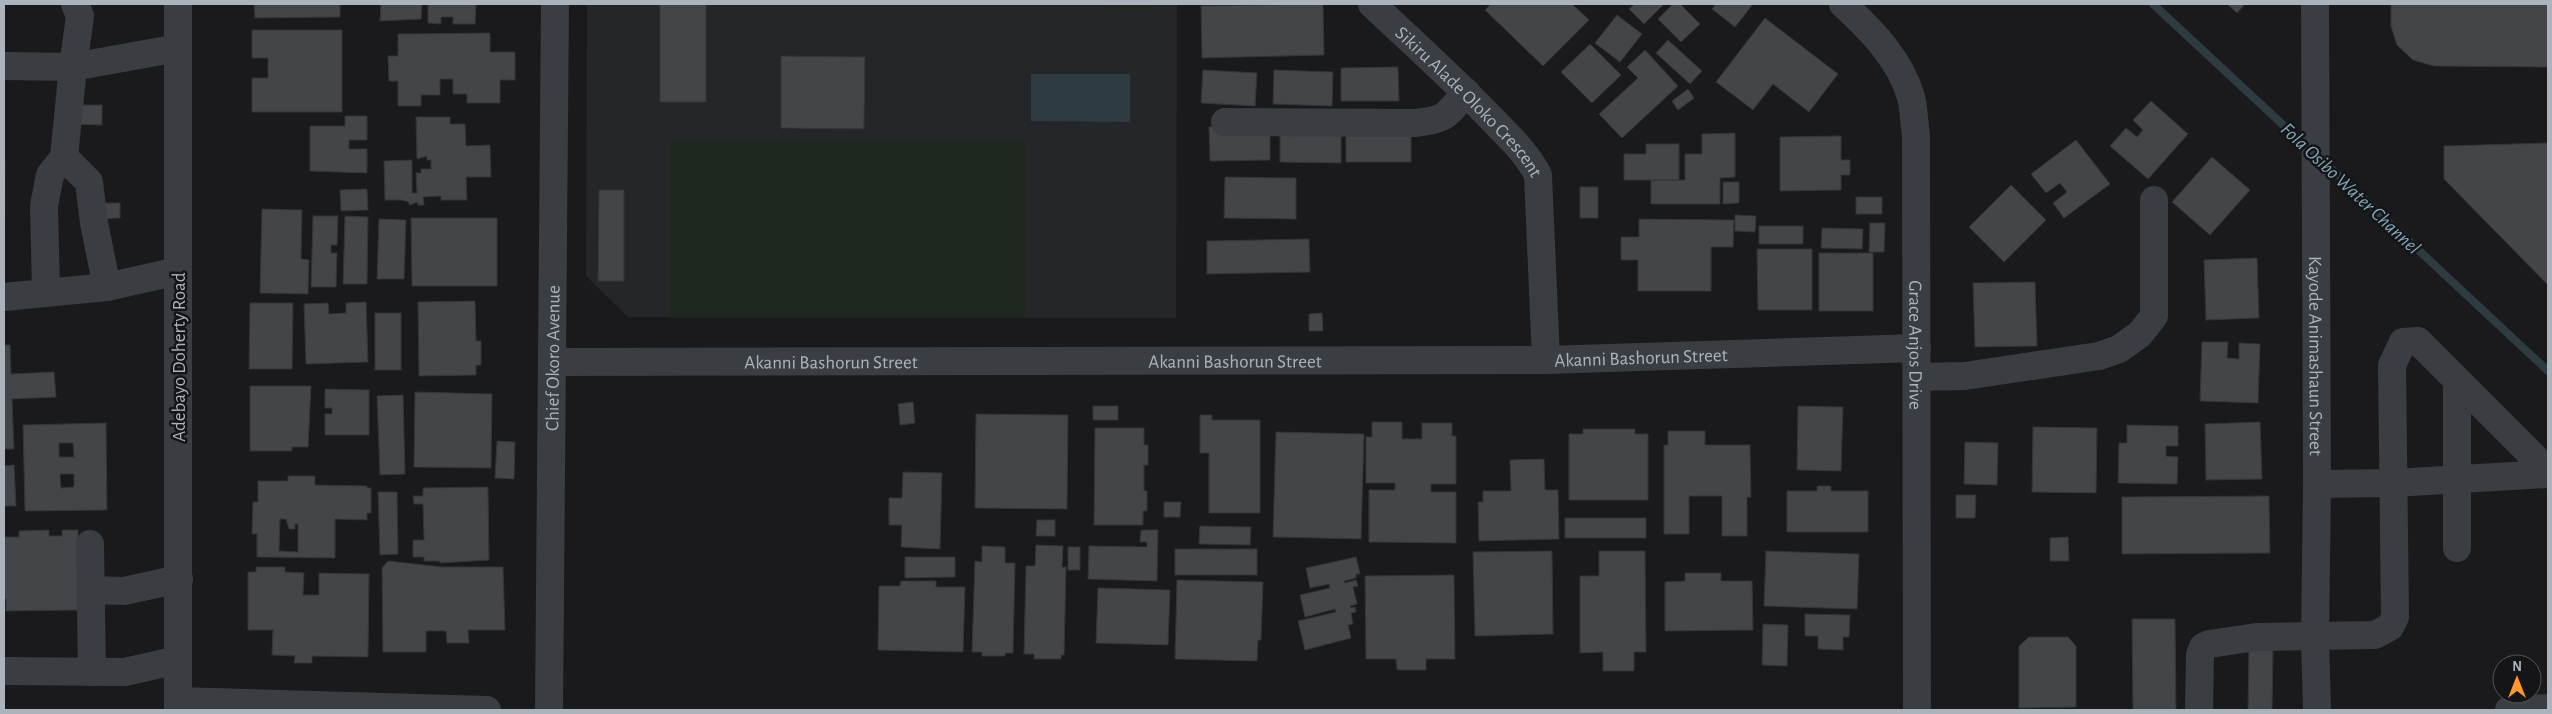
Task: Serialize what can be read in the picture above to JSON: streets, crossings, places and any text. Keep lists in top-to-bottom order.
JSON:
{
  "streets": {
    "street": [
      "Sikiru Alade Oloko Crescent",
      "Grace Anjos Drive",
      "Adebayo Doherty Road",
      "Chief Okoro Avenue",
      "Akanni Bashorun Street",
      "Kayode Animashaun Street"
    ]
  },
  "crossings": [
    ["Sikiru Alade Oloko Crescent", "Akanni Bashorun Street"],
    ["Grace Anjos Drive", "Akanni Bashorun Street"],
    ["Chief Okoro Avenue", "Akanni Bashorun Street"]
  ],
  "water": ["Fola Osibo Water Channel"],
  "north": "top"
}
